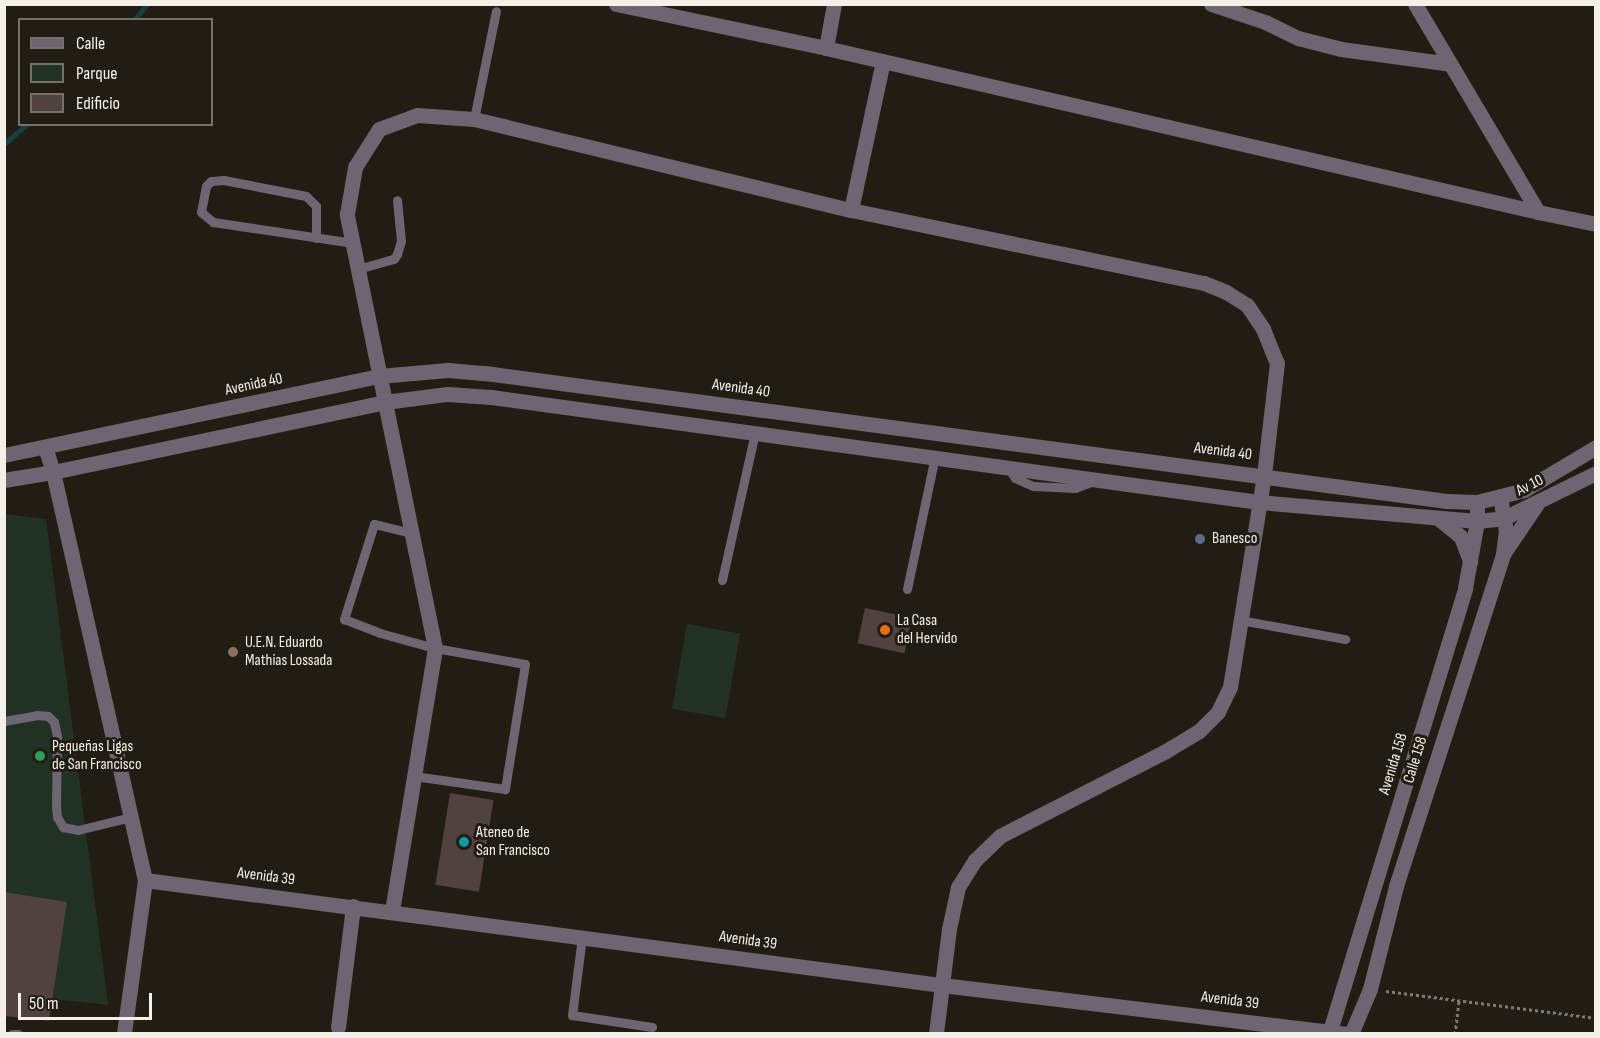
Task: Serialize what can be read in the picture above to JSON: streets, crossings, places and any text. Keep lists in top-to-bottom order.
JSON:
{
  "streets": {
    "street": [
      "Avenida 40",
      "Av 10",
      "Calle 158",
      "Avenida 158",
      "Avenida 39"
    ]
  },
  "crossings": [
    ["Avenida 40", "Calle 158"],
    ["Avenida 40", "Avenida 158"],
    ["Av 10", "Calle 158"],
    ["Av 10", "Avenida 158"],
    ["Calle 158", "Avenida 39"],
    ["Avenida 158", "Avenida 39"]
  ],
  "places": [
    "Banesco",
    "La Casa del Hervido",
    "U.E.N. Eduardo Mathias Lossada",
    "Pequeñas Ligas de San Francisco",
    "Ateneo de San Francisco"
  ],
  "legend": ["Calle", "Parque", "Edificio"],
  "scale_bar": "50 m"
}
